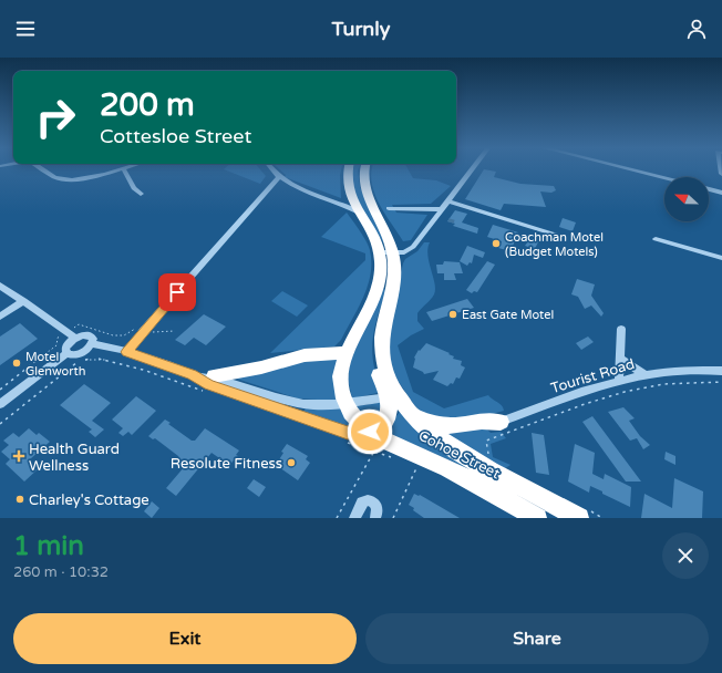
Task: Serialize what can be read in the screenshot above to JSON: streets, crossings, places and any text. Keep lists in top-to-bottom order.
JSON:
{
  "streets": {
    "highway": ["Cohoe Street"],
    "street": ["Tourist Road"]
  },
  "places": {
    "other": [
      "Coachman Motel (Budget Motels)",
      "East Gate Motel",
      "Motel Glenworth",
      "Resolute Fitness",
      "Charley's Cottage"
    ],
    "health": ["Health Guard Wellness"]
  },
  "north": "left",
  "page": {
    "header": "Turnly",
    "turn": ["200 m", "Cottesloe Street"],
    "heading": ["1 min", "260 m · 10:32"],
    "buttons": ["Exit", "Share"]
  }
}
